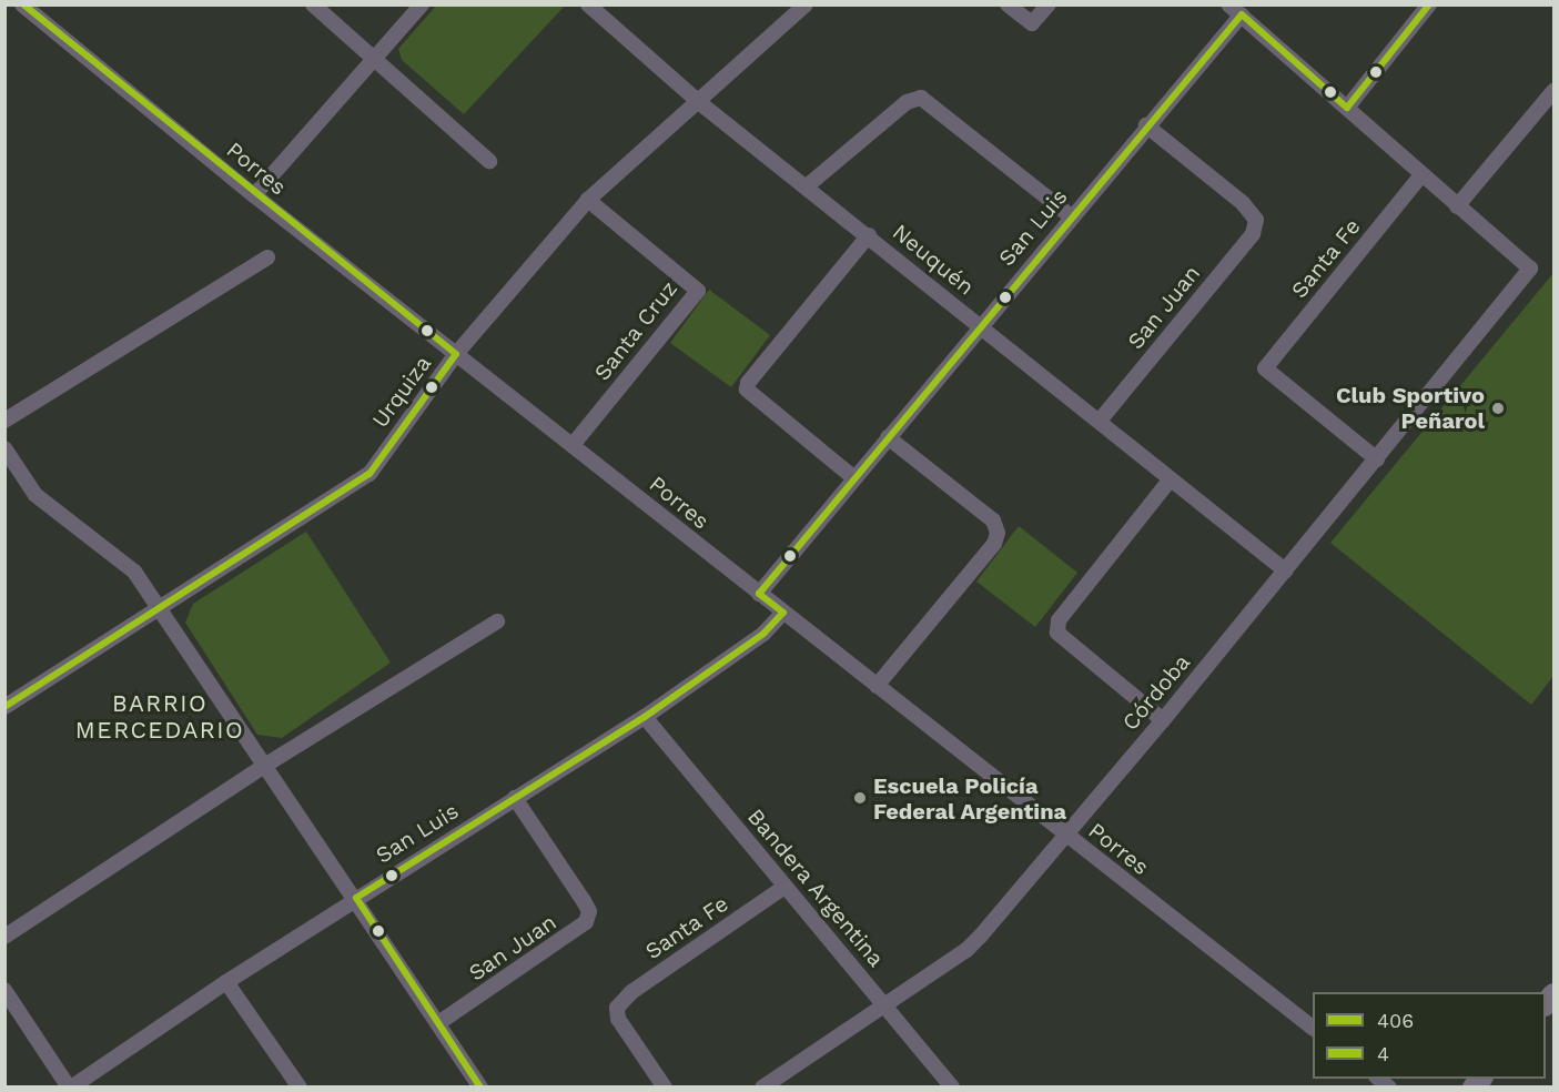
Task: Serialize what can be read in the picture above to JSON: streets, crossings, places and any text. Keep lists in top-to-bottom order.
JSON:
{
  "streets": {
    "street": [
      "Porres",
      "San Luis",
      "Santa Fe",
      "Neuquén",
      "San Juan",
      "Santa Cruz",
      "Urquiza",
      "Córdoba",
      "Bandera Argentina"
    ]
  },
  "crossings": [
    ["Porres", "San Luis"],
    ["Porres", "Santa Cruz"],
    ["Porres", "Urquiza"],
    ["Porres", "Córdoba"],
    ["San Luis", "Neuquén"],
    ["San Luis", "San Juan"],
    ["San Luis", "Bandera Argentina"],
    ["Santa Fe", "Córdoba"],
    ["Santa Fe", "Bandera Argentina"],
    ["Neuquén", "San Juan"],
    ["Neuquén", "Urquiza"],
    ["Neuquén", "Córdoba"],
    ["Santa Cruz", "Urquiza"],
    ["Córdoba", "Bandera Argentina"]
  ],
  "districts": ["BARRIO MERCEDARIO"],
  "places": ["Club Sportivo Peñarol", "Escuela Policía Federal Argentina"],
  "lines": ["transit line 406", "transit line 4"],
  "legend": ["406", "4"]
}
